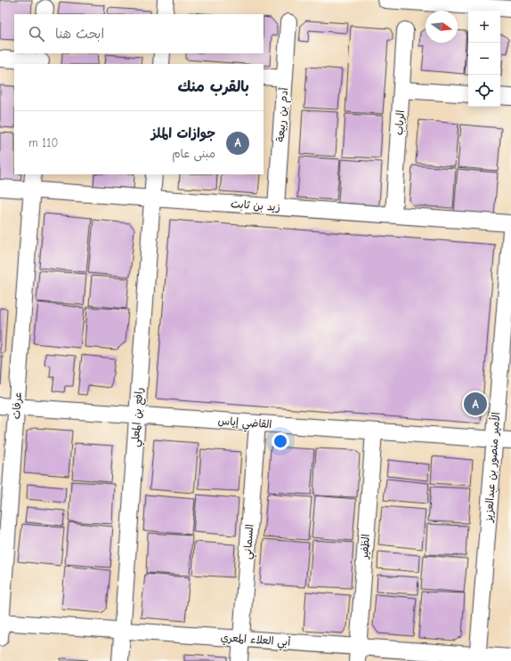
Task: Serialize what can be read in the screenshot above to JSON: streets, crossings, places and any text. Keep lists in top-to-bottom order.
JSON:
{
  "streets": {
    "street": [
      "أدم بن ربيعة",
      "الرباب",
      "زيد بن ثابت",
      "عرفات",
      "رافع بن المعلي",
      "القاضي إياس",
      "الأمير منصور بن عبدالعزيز",
      "السماني",
      "الظفير",
      "أبي العلاء المعري"
    ]
  },
  "crossings": [
    ["أدم بن ربيعة", "زيد بن ثابت"],
    ["الرباب", "زيد بن ثابت"],
    ["زيد بن ثابت", "عرفات"],
    ["زيد بن ثابت", "رافع بن المعلي"],
    ["عرفات", "القاضي إياس"],
    ["عرفات", "أبي العلاء المعري"],
    ["رافع بن المعلي", "القاضي إياس"],
    ["رافع بن المعلي", "أبي العلاء المعري"],
    ["القاضي إياس", "الأمير منصور بن عبدالعزيز"],
    ["القاضي إياس", "السماني"],
    ["القاضي إياس", "الظفير"],
    ["الأمير منصور بن عبدالعزيز", "أبي العلاء المعري"],
    ["السماني", "أبي العلاء المعري"],
    ["الظفير", "أبي العلاء المعري"]
  ],
  "north": "right",
  "page": {
    "map_buttons": ["+", "−"],
    "search": "ابحث هنا",
    "heading": "بالقرب منك",
    "list": [
      {
        "mark": "A",
        "name": "جوازات الملز",
        "note": "مبنى عام",
        "value": "110 m"
      }
    ],
    "pins": "A"
  }
}
